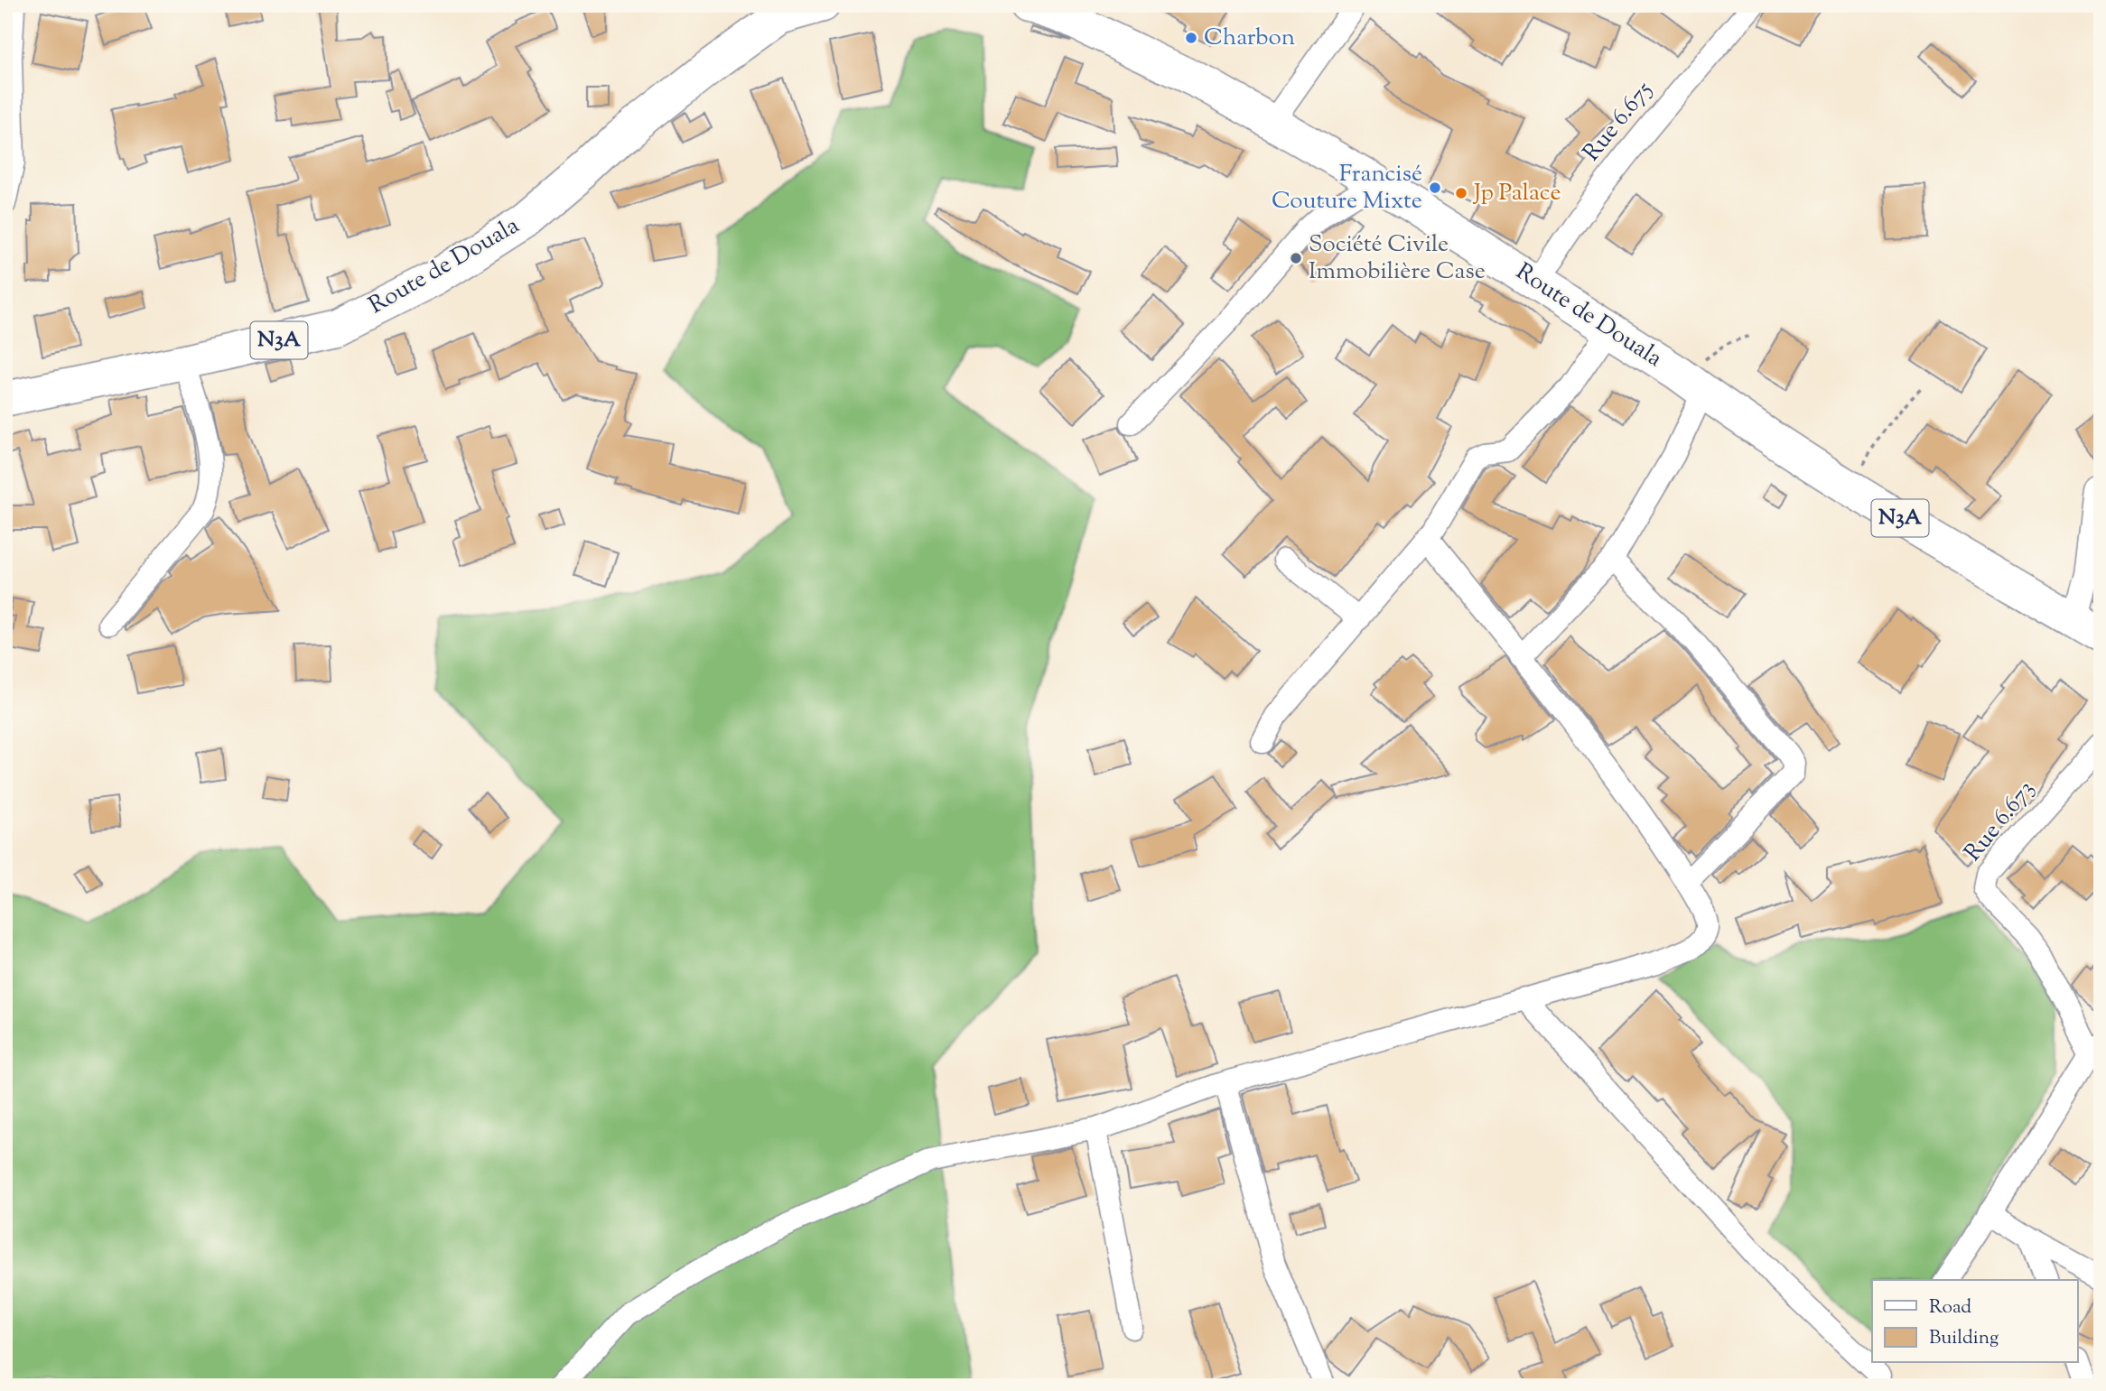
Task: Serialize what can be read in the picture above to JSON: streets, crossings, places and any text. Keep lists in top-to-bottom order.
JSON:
{
  "streets": {
    "highway": ["Route de Douala", "N3A"],
    "street": ["Rue 6.675", "Rue 6.673"]
  },
  "crossings": [
    ["Rue 6.675", "Route de Douala"]
  ],
  "places": [
    "Charbon",
    "Francisé Couture Mixte",
    "Jp Palace",
    "Société Civile Immobilière Case"
  ],
  "legend": ["Road", "Building"]
}
